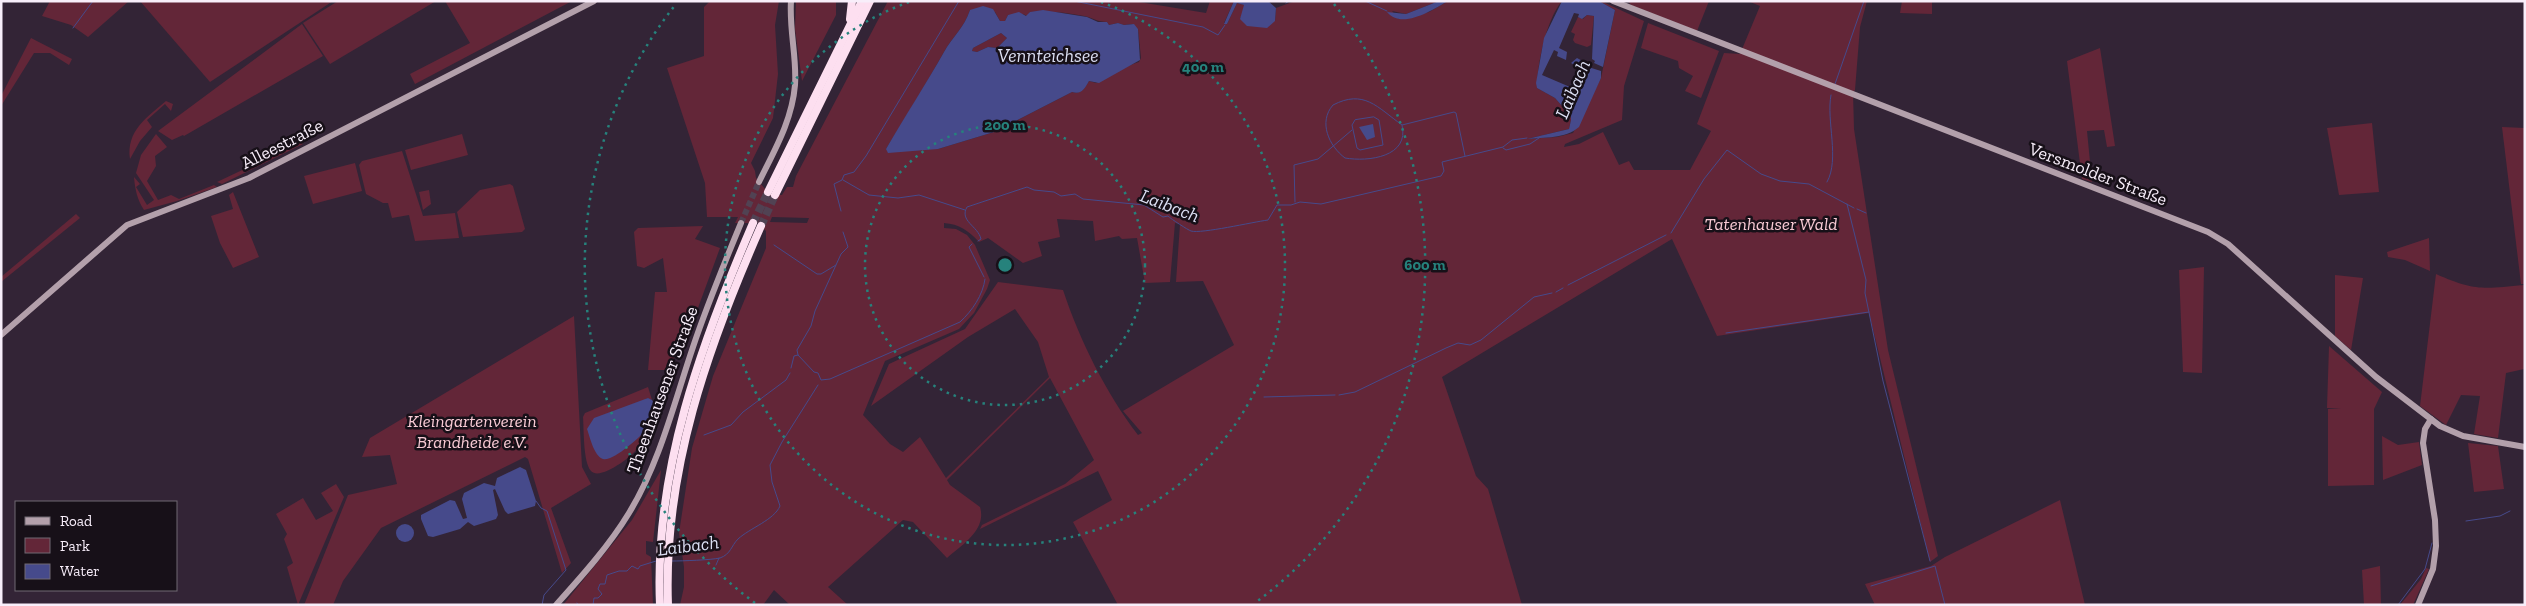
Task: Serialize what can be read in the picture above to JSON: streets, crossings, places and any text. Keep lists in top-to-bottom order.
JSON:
{
  "streets": {
    "main road": ["Alleestraße", "Versmolder Straße", "Theenhausener Straße"]
  },
  "water": ["Vennteichsee", "Laibach"],
  "parks": ["Tatenhauser Wald", "Kleingartenverein Brandheide e.V."],
  "legend": ["Road", "Park", "Water"],
  "rings": ["400 m", "200 m", "600 m"]
}
